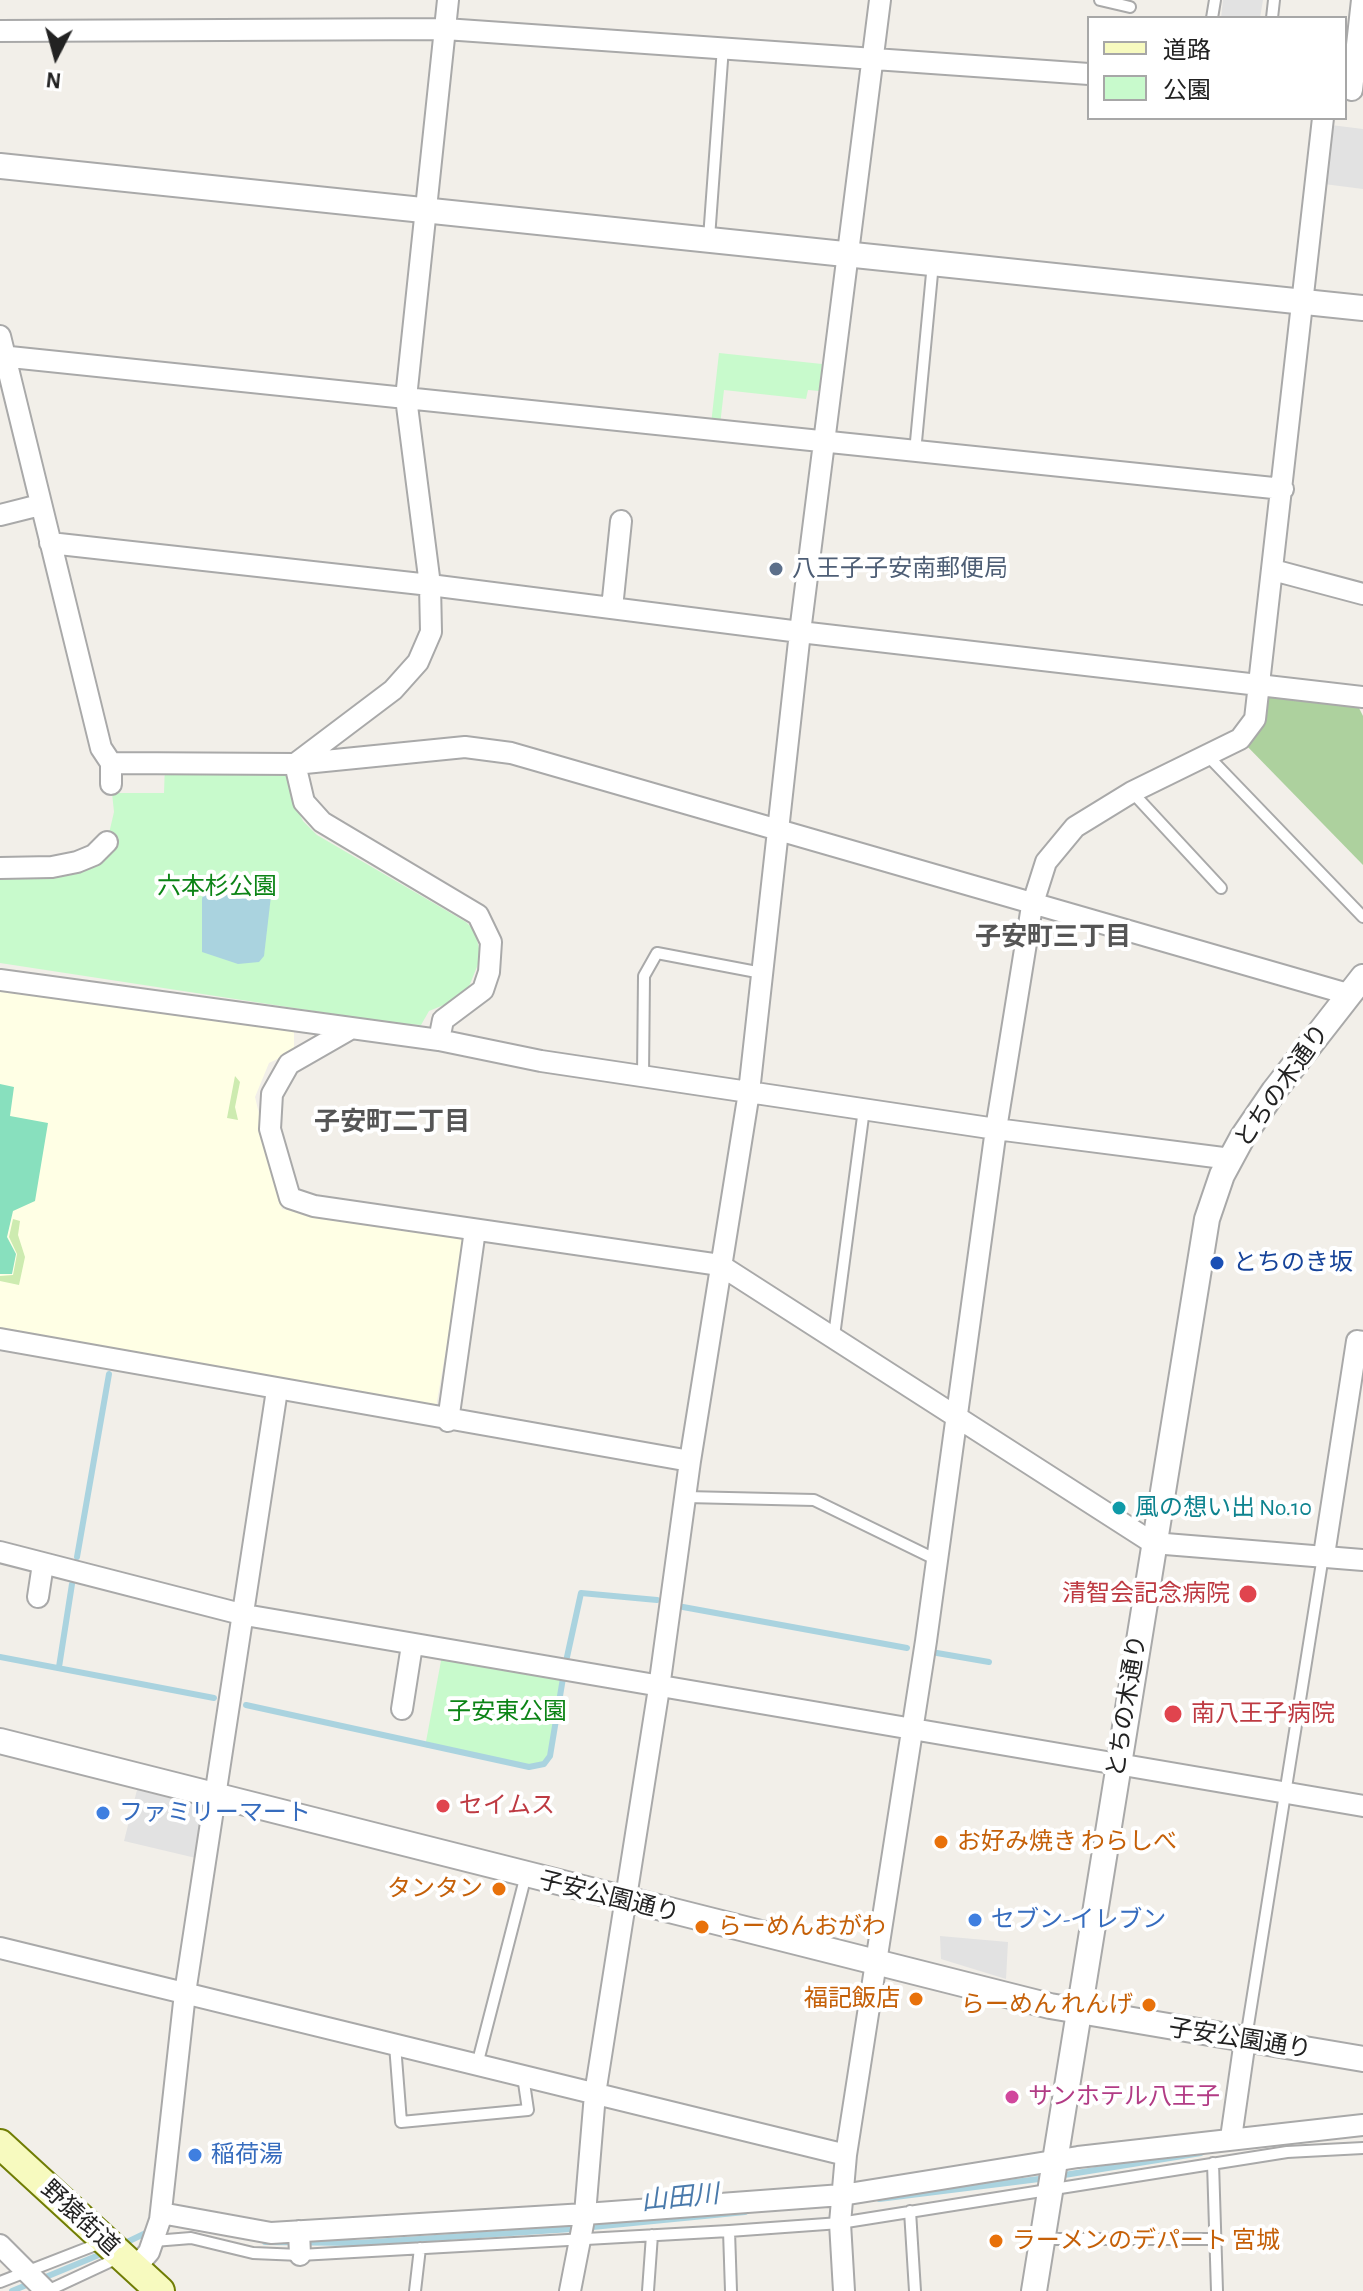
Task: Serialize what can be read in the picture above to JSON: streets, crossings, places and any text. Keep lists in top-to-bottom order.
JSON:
{
  "streets": {
    "main road": ["野猿街道"],
    "street": ["とちの木通り", "子安公園通り"]
  },
  "crossings": [
    ["とちの木通り", "子安公園通り"]
  ],
  "districts": ["子安町三丁目", "子安町二丁目"],
  "water": ["山田川"],
  "parks": ["六本杉公園", "子安東公園"],
  "places": [
    "八王子子安南郵便局",
    "とちのき坂",
    "風の想い出 No.10",
    "清智会記念病院",
    "南八王子病院",
    "セイムス",
    "ファミリーマート",
    "お好み焼き わらしべ",
    "タンタン",
    "セブン-イレブン",
    "らーめんおがわ",
    "福記飯店",
    "らーめん れんげ",
    "サンホテル八王子",
    "稲荷湯",
    "ラーメンのデパート 宮城"
  ],
  "legend": ["道路", "公園"],
  "north": "bottom"
}
